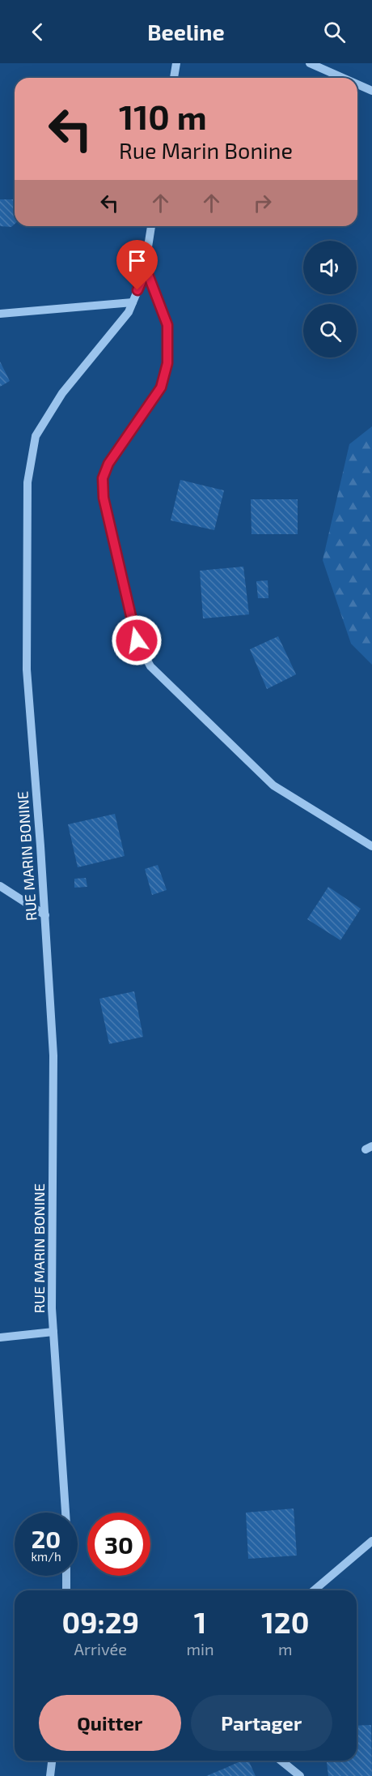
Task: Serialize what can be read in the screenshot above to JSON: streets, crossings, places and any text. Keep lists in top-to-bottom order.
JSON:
{
  "streets": {
    "street": ["RUE MARIN BONINE"]
  },
  "page": {
    "header": "Beeline",
    "turn": ["110 m", "Rue Marin Bonine"],
    "speed": "20 km/h",
    "limit": "30",
    "eta": [
      "09:29",
      "Arrivée",
      "1",
      "min",
      "120",
      "m"
    ],
    "buttons": ["Quitter", "Partager"]
  }
}
